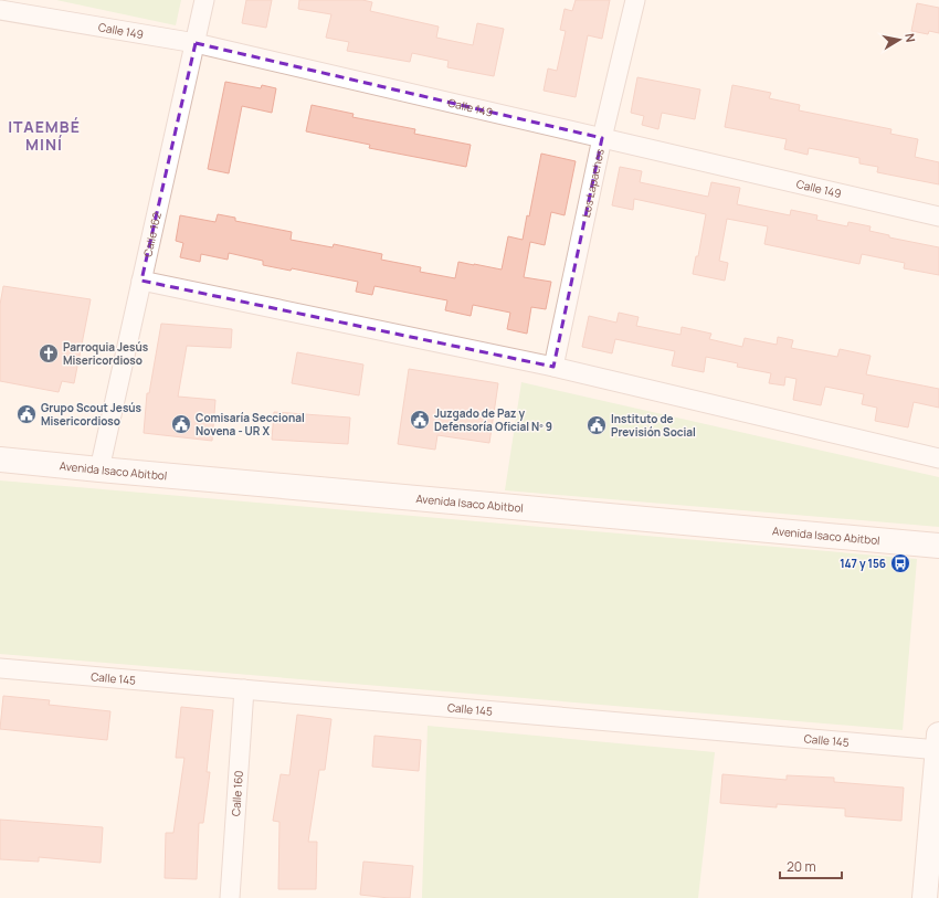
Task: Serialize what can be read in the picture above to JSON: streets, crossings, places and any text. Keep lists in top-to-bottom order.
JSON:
{
  "streets": {
    "main road": ["Avenida Isaco Abitbol"],
    "street": [
      "Calle 149",
      "Los Lapachos",
      "Calle 162",
      "Calle 145",
      "Calle 160"
    ]
  },
  "crossings": [
    ["Calle 149", "Los Lapachos"],
    ["Calle 149", "Calle 162"],
    ["Calle 162", "Avenida Isaco Abitbol"],
    ["Calle 145", "Calle 160"]
  ],
  "districts": ["ITAEMBÉ MINÍ"],
  "places": {
    "church": ["Parroquia Jesús Misericordioso"],
    "public building": [
      "Grupo Scout Jesús Misericordioso",
      "Juzgado de Paz y Defensoría Oficial Nº 9",
      "Comisaría Seccional Novena - UR X",
      "Instituto de Previsión Social"
    ],
    "bus stop": ["147 y 156"]
  },
  "scale_bar": "20 m",
  "north": "right"
}
